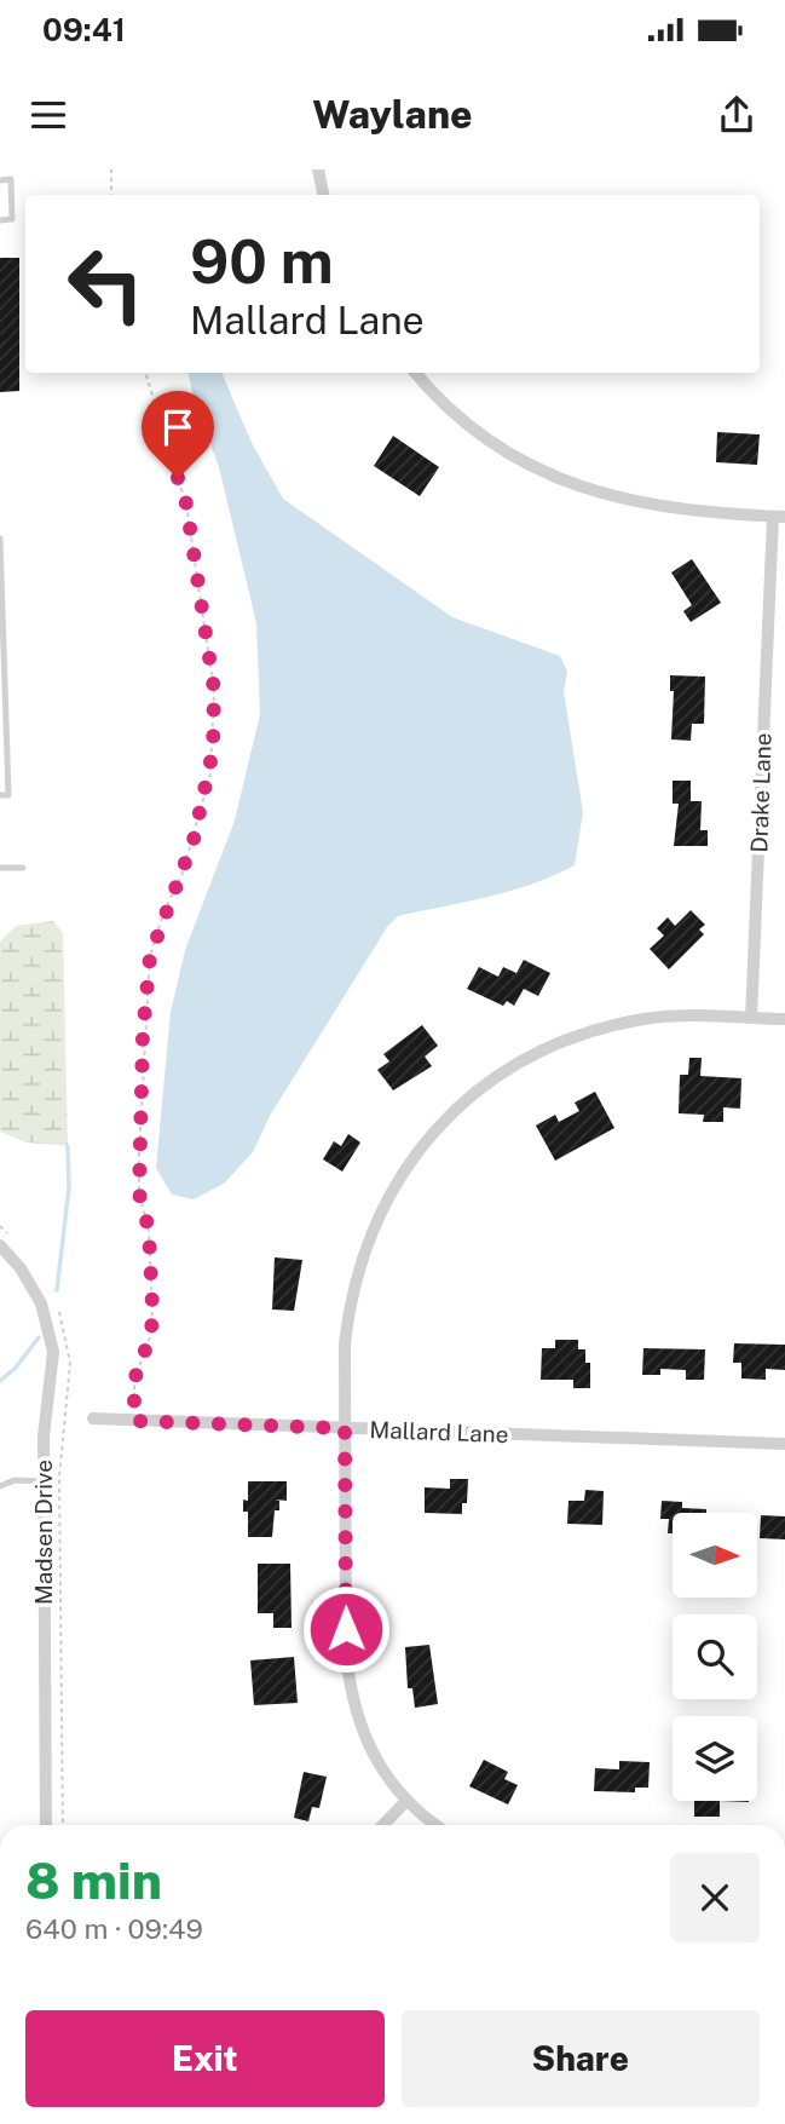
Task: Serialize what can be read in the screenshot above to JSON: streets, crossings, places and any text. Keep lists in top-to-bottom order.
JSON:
{
  "streets": {
    "street": ["Drake Lane", "Mallard Lane", "Madsen Drive"]
  },
  "north": "right",
  "page": {
    "status": "09:41",
    "header": "Waylane",
    "turn": ["90 m", "Mallard Lane"],
    "heading": ["8 min", "640 m · 09:49"],
    "buttons": ["Exit", "Share"]
  }
}
